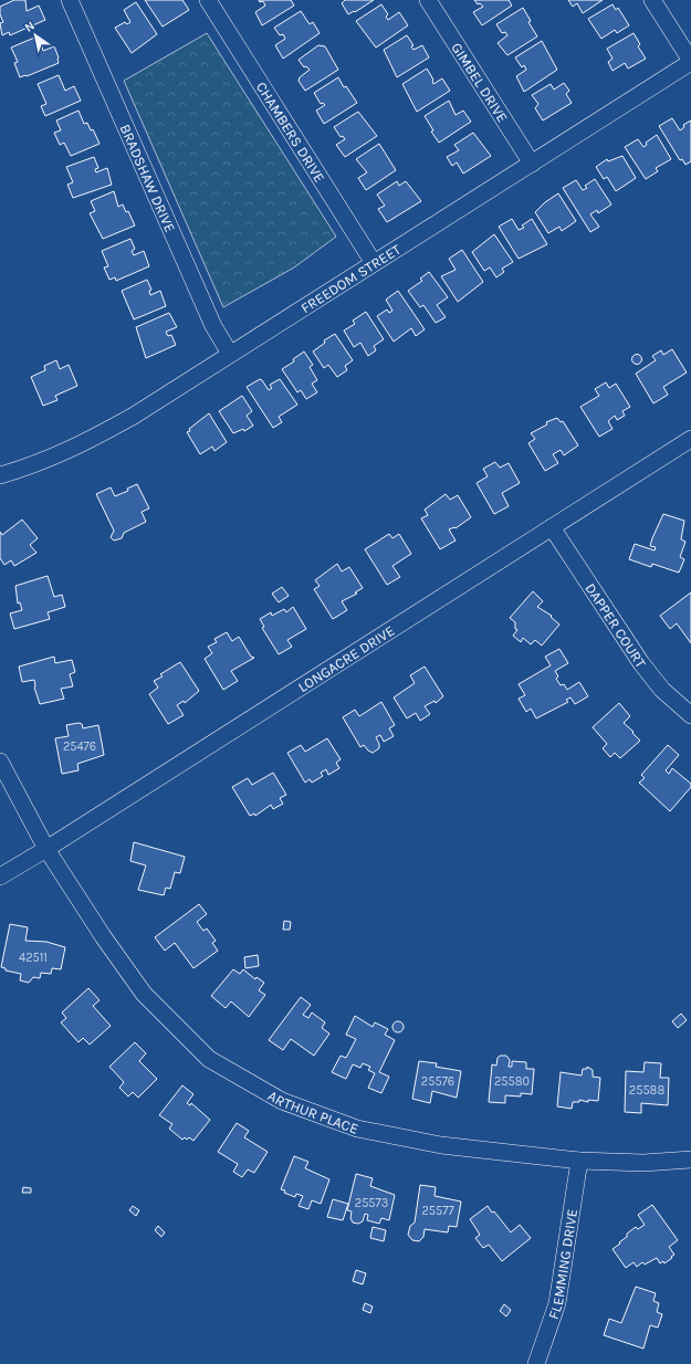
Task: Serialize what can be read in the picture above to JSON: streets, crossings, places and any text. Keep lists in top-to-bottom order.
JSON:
{
  "streets": {
    "street": [
      "GIMBEL DRIVE",
      "CHAMBERS DRIVE",
      "BRADSHAW DRIVE",
      "FREEDOM STREET",
      "DAPPER COURT",
      "LONGACRE DRIVE",
      "ARTHUR PLACE",
      "FLEMMING DRIVE"
    ]
  },
  "crossings": [
    ["GIMBEL DRIVE", "FREEDOM STREET"],
    ["CHAMBERS DRIVE", "FREEDOM STREET"],
    ["BRADSHAW DRIVE", "FREEDOM STREET"],
    ["DAPPER COURT", "LONGACRE DRIVE"],
    ["LONGACRE DRIVE", "ARTHUR PLACE"],
    ["ARTHUR PLACE", "FLEMMING DRIVE"]
  ],
  "house_numbers": [
    "25476",
    "42511",
    "25576",
    "25580",
    "25588",
    "25573",
    "25577"
  ],
  "north": "top left"
}
